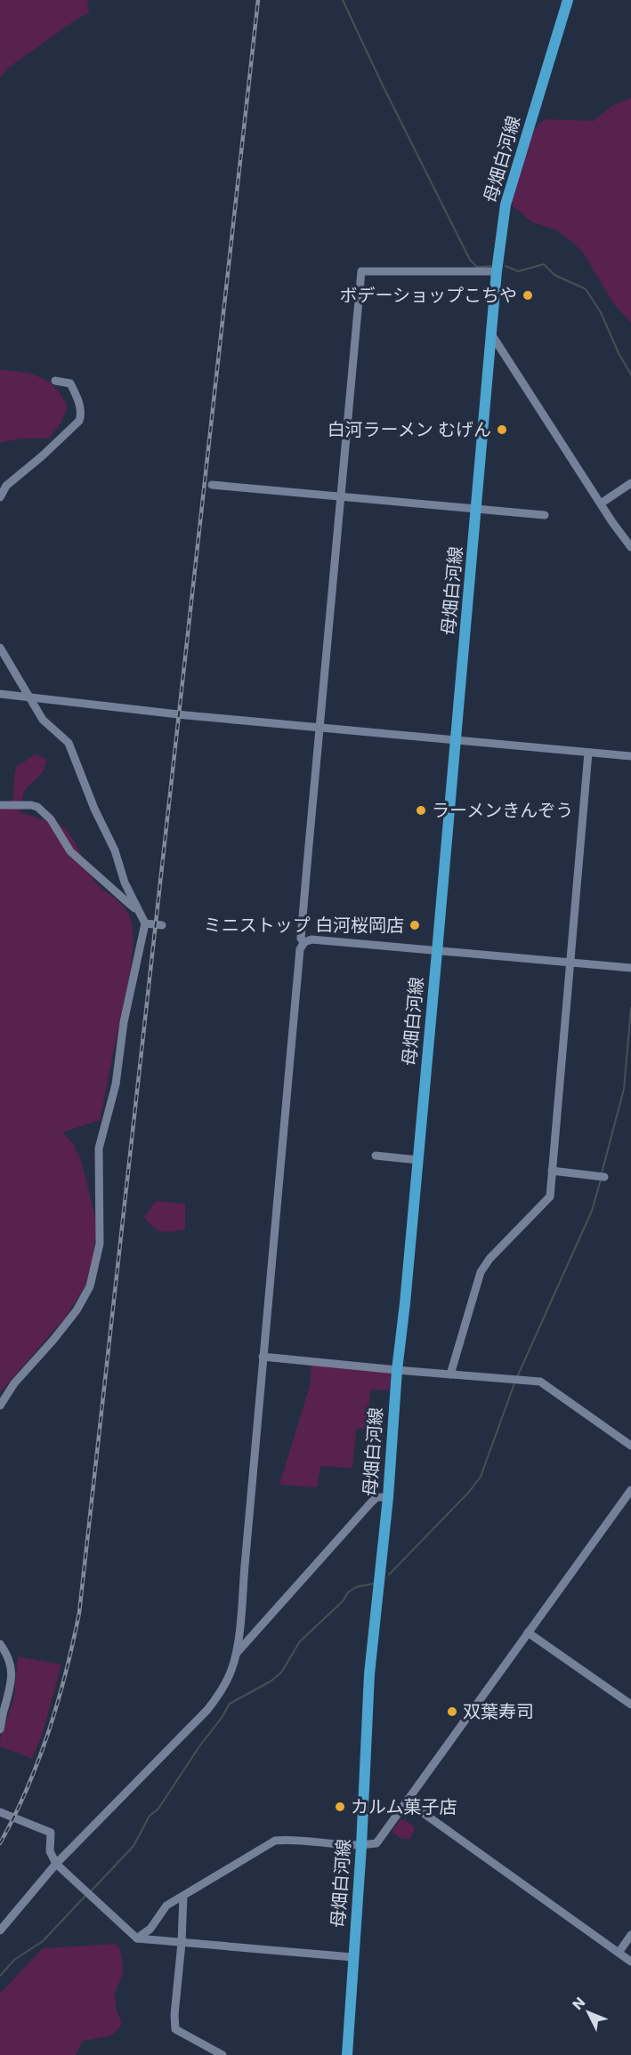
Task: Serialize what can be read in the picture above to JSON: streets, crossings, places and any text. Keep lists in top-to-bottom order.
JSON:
{
  "streets": {
    "main road": ["母畑白河線"]
  },
  "places": [
    "ボデーショップこちや",
    "白河ラーメン むげん",
    "ラーメンきんぞう",
    "ミニストップ 白河桜岡店",
    "双葉寿司",
    "カルム菓子店"
  ],
  "north": "top left"
}
